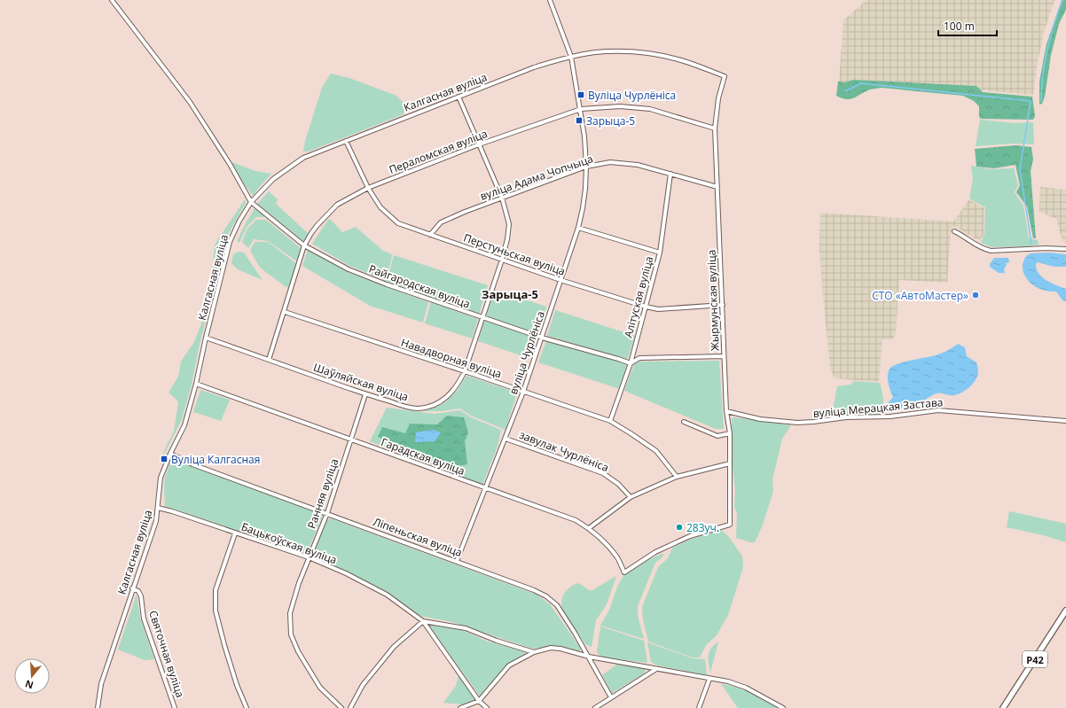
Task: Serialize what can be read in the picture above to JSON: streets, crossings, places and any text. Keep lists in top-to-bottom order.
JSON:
{
  "streets": {
    "main road": ["Р42"],
    "street": [
      "Калгасная вуліца",
      "Пераломская вуліца",
      "вуліца Адама Чопчыца",
      "Перстуньская вуліца",
      "Райгародская вуліца",
      "Алітуская вуліца",
      "Жырмунская вуліца",
      "вуліца Чурлёніса",
      "Навадворная вуліца",
      "Шаўляйская вуліца",
      "вуліца Мерацкая Застава",
      "завулак Чурлёніса",
      "Гарадская вуліца",
      "Ранняя вуліца",
      "Ліпеньская вуліца",
      "Бацькоўская вуліца",
      "Святочная вуліца"
    ]
  },
  "crossings": [
    ["Калгасная вуліца", "Перстуньская вуліца"],
    ["Калгасная вуліца", "Райгародская вуліца"],
    ["Калгасная вуліца", "Жырмунская вуліца"],
    ["Калгасная вуліца", "вуліца Чурлёніса"],
    ["Калгасная вуліца", "Шаўляйская вуліца"],
    ["Калгасная вуліца", "Гарадская вуліца"],
    ["Калгасная вуліца", "Ліпеньская вуліца"],
    ["Калгасная вуліца", "Бацькоўская вуліца"],
    ["Калгасная вуліца", "Святочная вуліца"],
    ["Пераломская вуліца", "Перстуньская вуліца"],
    ["Пераломская вуліца", "Райгародская вуліца"],
    ["Пераломская вуліца", "Жырмунская вуліца"],
    ["Пераломская вуліца", "вуліца Чурлёніса"],
    ["Пераломская вуліца", "Навадворная вуліца"],
    ["Пераломская вуліца", "Шаўляйская вуліца"],
    ["вуліца Адама Чопчыца", "Перстуньская вуліца"],
    ["вуліца Адама Чопчыца", "Алітуская вуліца"],
    ["вуліца Адама Чопчыца", "Жырмунская вуліца"],
    ["вуліца Адама Чопчыца", "вуліца Чурлёніса"],
    ["вуліца Адама Чопчыца", "Шаўляйская вуліца"],
    ["Перстуньская вуліца", "Алітуская вуліца"],
    ["Перстуньская вуліца", "Жырмунская вуліца"],
    ["Перстуньская вуліца", "вуліца Чурлёніса"],
    ["Перстуньская вуліца", "Шаўляйская вуліца"],
    ["Райгародская вуліца", "Алітуская вуліца"],
    ["Райгародская вуліца", "вуліца Чурлёніса"],
    ["Райгародская вуліца", "Шаўляйская вуліца"],
    ["Алітуская вуліца", "Навадворная вуліца"],
    ["Жырмунская вуліца", "вуліца Мерацкая Застава"],
    ["Жырмунская вуліца", "Гарадская вуліца"],
    ["вуліца Чурлёніса", "Навадворная вуліца"],
    ["вуліца Чурлёніса", "завулак Чурлёніса"],
    ["вуліца Чурлёніса", "Гарадская вуліца"],
    ["вуліца Чурлёніса", "Ліпеньская вуліца"],
    ["Навадворная вуліца", "Шаўляйская вуліца"],
    ["Шаўляйская вуліца", "Ранняя вуліца"],
    ["Гарадская вуліца", "Ранняя вуліца"],
    ["Ранняя вуліца", "Ліпеньская вуліца"],
    ["Ранняя вуліца", "Бацькоўская вуліца"]
  ],
  "districts": ["Зарыца-5"],
  "places": {
    "transit": ["Вуліца Чурлёніса", "Зарыца-5", "Вуліца Калгасная"],
    "other": ["СТО «АвтоМастер»", "283уч."]
  },
  "scale_bar": "100 m",
  "north": "bottom"
}
